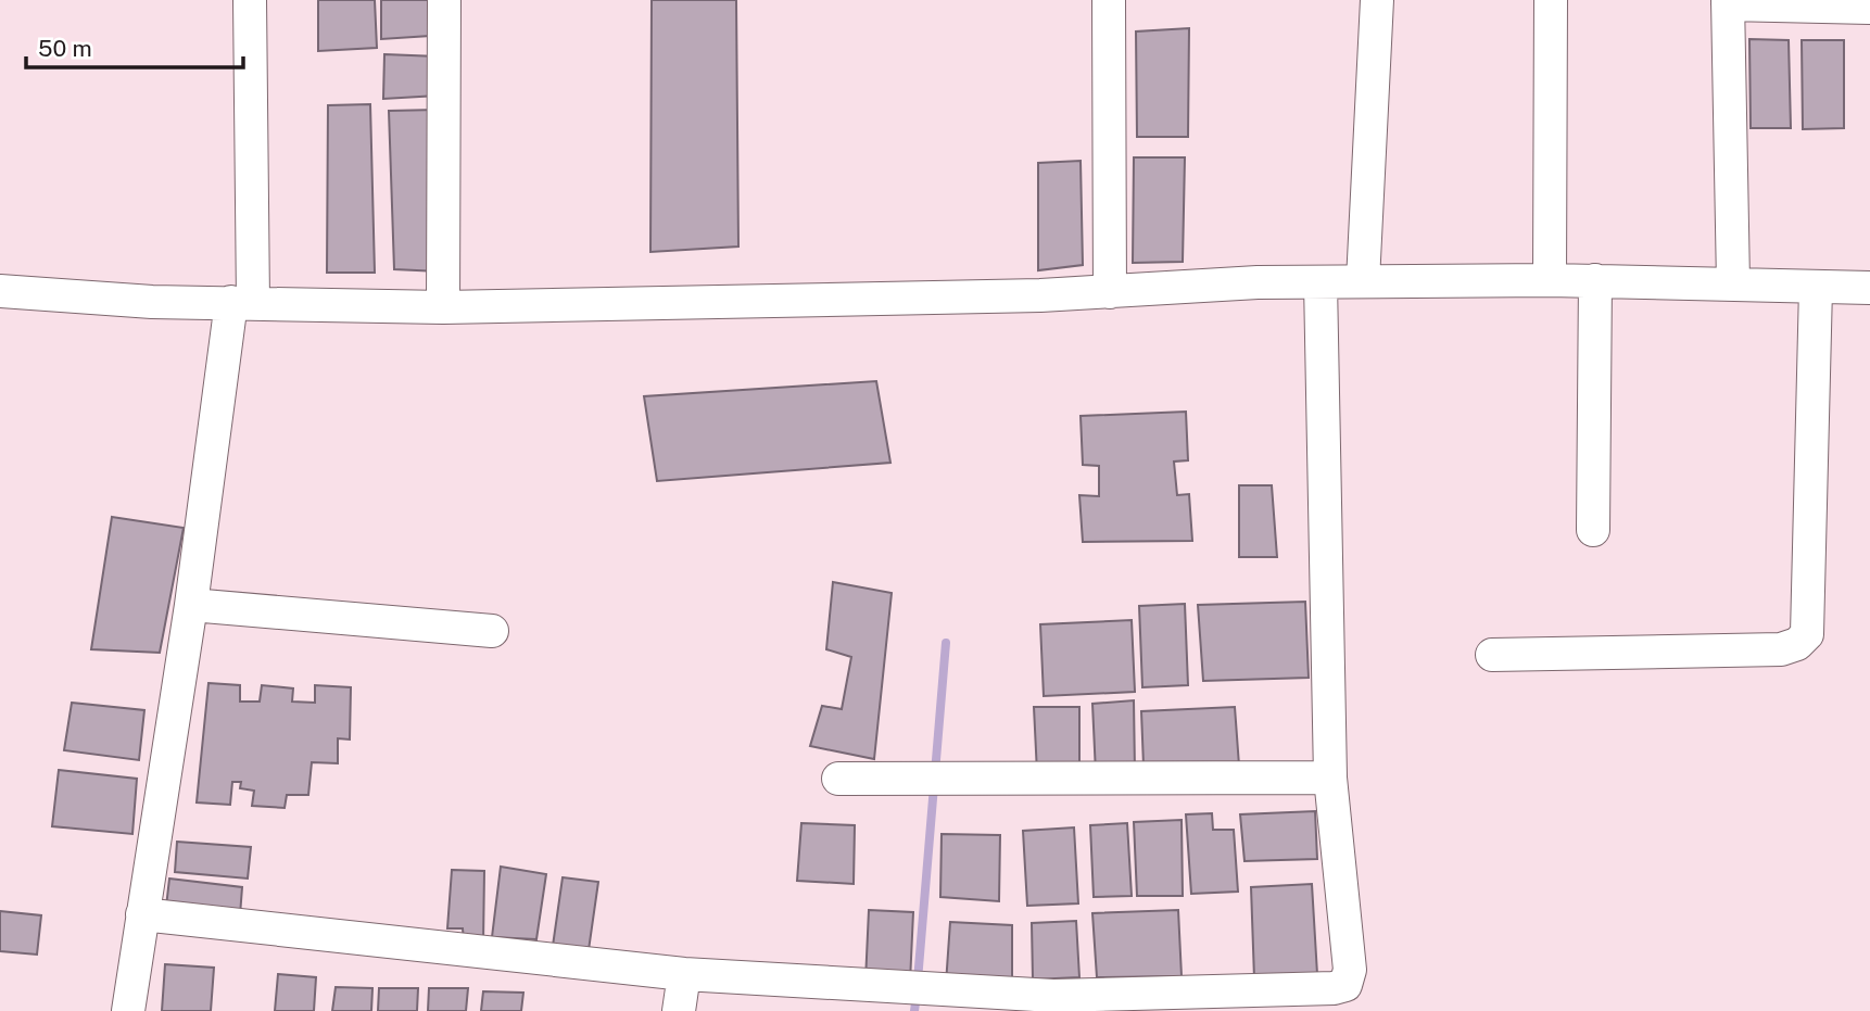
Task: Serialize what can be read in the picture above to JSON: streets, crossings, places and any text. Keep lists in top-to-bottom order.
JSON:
{
  "scale_bar": "50 m"
}
